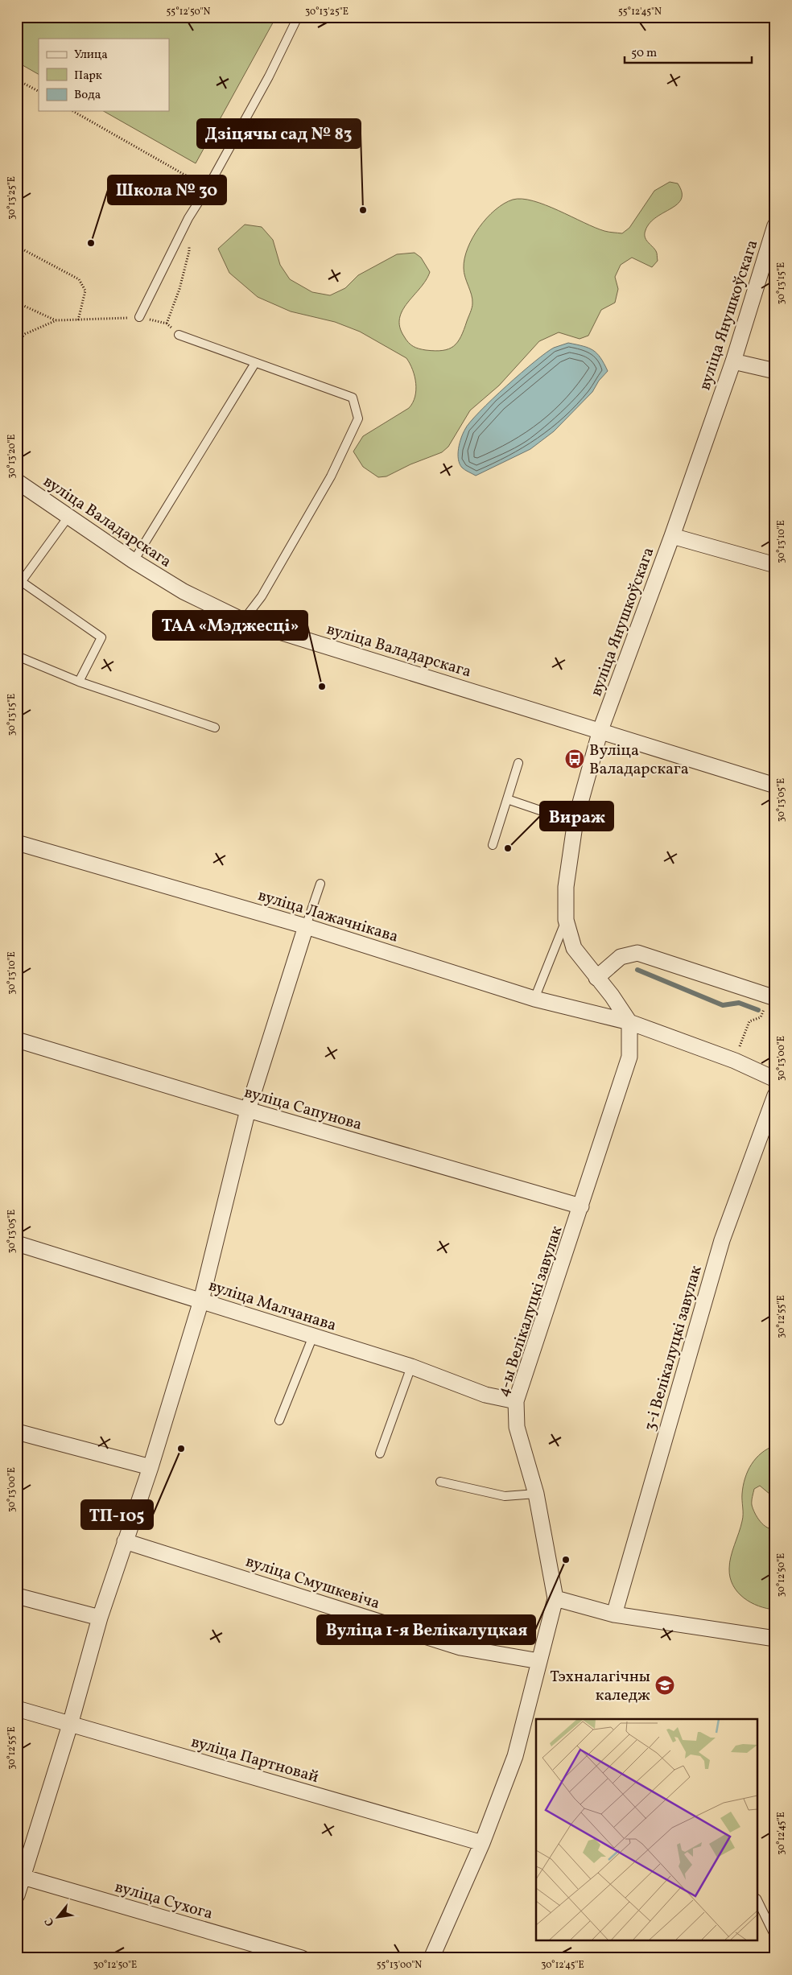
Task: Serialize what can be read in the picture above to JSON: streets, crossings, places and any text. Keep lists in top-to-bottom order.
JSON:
{
  "streets": {
    "street": [
      "вуліца Янушкоўскага",
      "вуліца Валадарскага",
      "вуліца Лажачнікава",
      "вуліца Сапунова",
      "вуліца Малчанава",
      "4-ы Велікалуцкі завулак",
      "3-і Велікалуцкі завулак",
      "вуліца Смушкевіча",
      "вуліца Партновай",
      "вуліца Сухога"
    ]
  },
  "crossings": [
    ["вуліца Янушкоўскага", "вуліца Валадарскага"],
    ["вуліца Янушкоўскага", "вуліца Лажачнікава"],
    ["вуліца Янушкоўскага", "4-ы Велікалуцкі завулак"],
    ["вуліца Лажачнікава", "4-ы Велікалуцкі завулак"],
    ["вуліца Сапунова", "4-ы Велікалуцкі завулак"],
    ["вуліца Малчанава", "4-ы Велікалуцкі завулак"],
    ["4-ы Велікалуцкі завулак", "вуліца Смушкевіча"],
    ["4-ы Велікалуцкі завулак", "вуліца Партновай"]
  ],
  "places": {
    "other": [
      "Дзіцячы сад № 83",
      "Школа № 30",
      "ТАА «Мэджесці»",
      "Вираж",
      "ТП-105",
      "Вуліца 1-я Велікалуцкая"
    ],
    "bus stop": ["Вуліца Валадарскага"],
    "school or university": ["Тэхналагічны каледж"]
  },
  "legend": ["Улица", "Парк", "Вода"],
  "scale_bar": "50 m",
  "north": "bottom left",
  "coordinates": [
    "55°12'50\"N",
    "30°13'25\"E",
    "55°12'45\"N",
    "30°13'15\"E",
    "30°13'20\"E",
    "30°13'10\"E",
    "30°13'05\"E",
    "30°13'00\"E",
    "30°12'55\"E",
    "30°12'50\"E",
    "30°12'45\"E",
    "55°13'00\"N"
  ]
}
